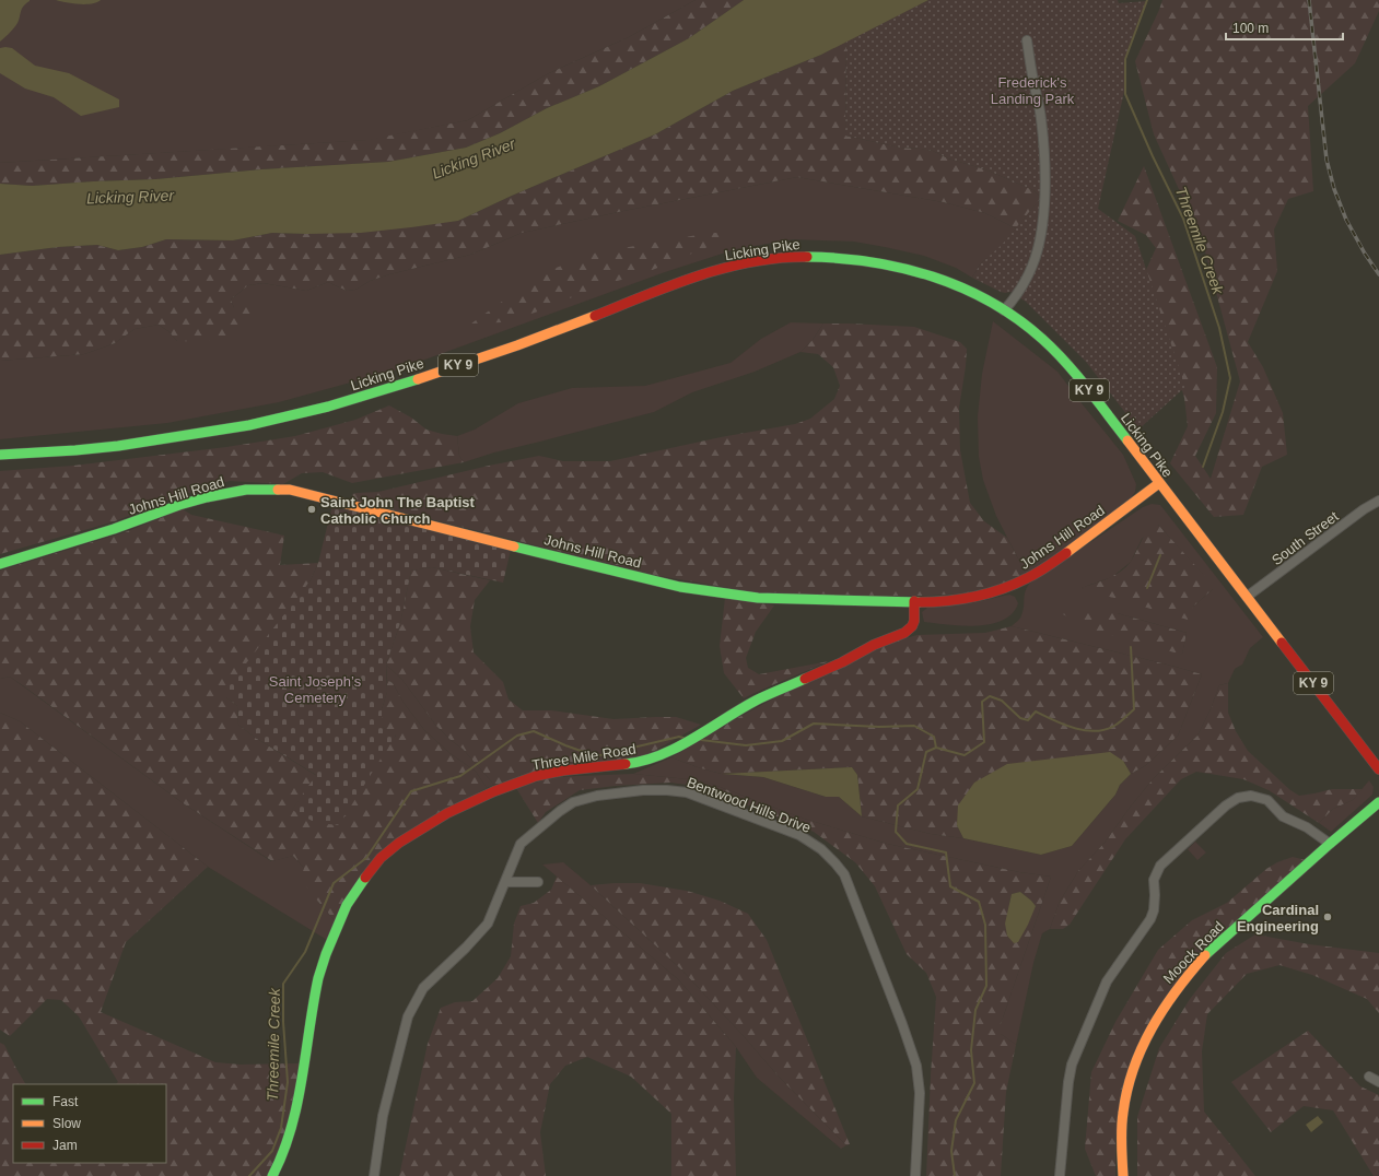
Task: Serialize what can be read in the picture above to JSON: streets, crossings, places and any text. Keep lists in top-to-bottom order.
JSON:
{
  "streets": {
    "main road": [
      "Licking Pike",
      "KY 9",
      "Johns Hill Road",
      "Three Mile Road",
      "Moock Road"
    ],
    "street": ["South Street", "Bentwood Hills Drive"]
  },
  "crossings": [
    ["Licking Pike", "Johns Hill Road"],
    ["Licking Pike", "South Street"],
    ["Johns Hill Road", "Three Mile Road"]
  ],
  "water": ["Licking River", "Threemile Creek"],
  "parks": ["Frederick's Landing Park", "Saint Joseph’s Cemetery"],
  "places": ["Saint John The Baptist Catholic Church", "Cardinal Engineering"],
  "legend": ["Fast", "Slow", "Jam"],
  "scale_bar": "100 m"
}
